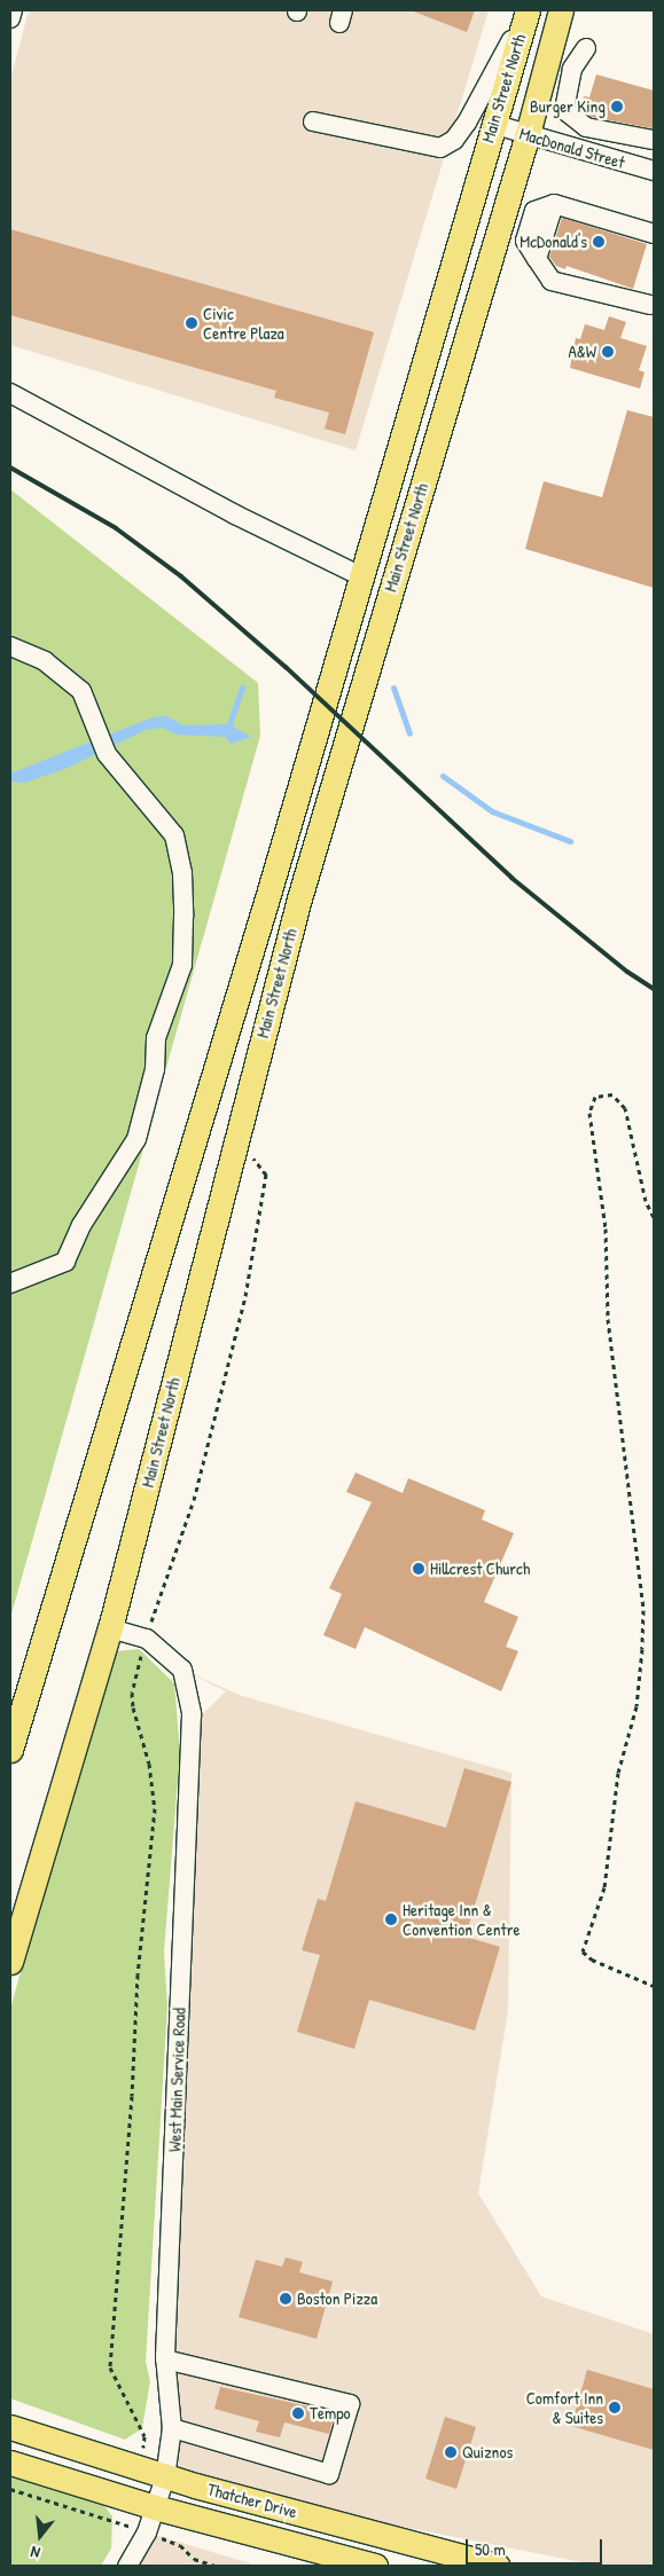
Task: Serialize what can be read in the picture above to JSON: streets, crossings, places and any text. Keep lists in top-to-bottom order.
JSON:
{
  "streets": {
    "main road": ["Main Street North", "Thatcher Drive"],
    "street": ["MacDonald Street", "West Main Service Road"]
  },
  "crossings": [
    ["Main Street North", "MacDonald Street"],
    ["Main Street North", "West Main Service Road"],
    ["West Main Service Road", "Thatcher Drive"]
  ],
  "places": [
    "Burger King",
    "McDonald's",
    "Civic Centre Plaza",
    "A&W",
    "Hillcrest Church",
    "Heritage Inn & Convention Centre",
    "Boston Pizza",
    "Comfort Inn & Suites",
    "Tempo",
    "Quiznos"
  ],
  "scale_bar": "50 m",
  "north": "bottom"
}
